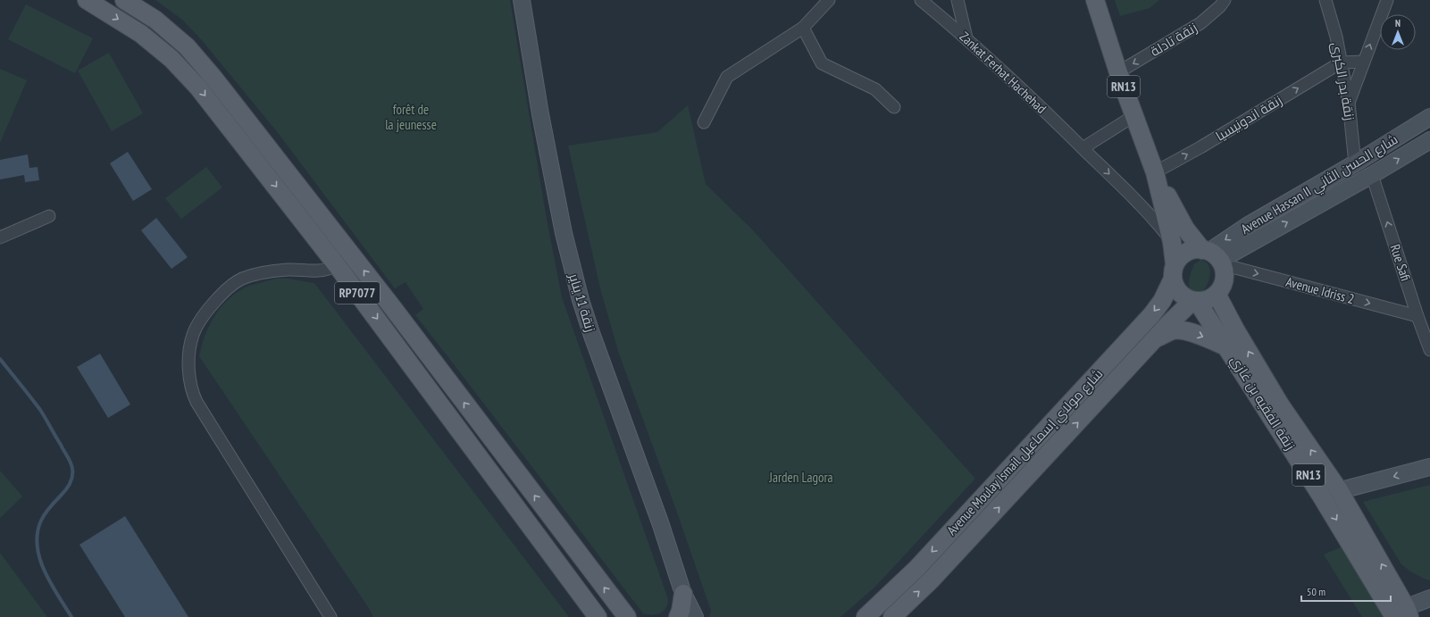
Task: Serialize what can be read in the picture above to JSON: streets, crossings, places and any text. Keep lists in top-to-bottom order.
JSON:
{
  "streets": {
    "main road": [
      "RN13",
      "Avenue Hassan II شارع الحسن الثاني",
      "RP7077",
      "زنقة 11 يناير",
      "زنقة الفقيه بن غازي",
      "Avenue Moulay Ismail شارع مولاي إسماعيل"
    ],
    "street": [
      "زنقة تادلة",
      "Zankat Ferhat Hachehad",
      "زنقة بدر الكبرى",
      "زنقة اندونيسيا",
      "Rue Safi",
      "Avenue Idriss 2"
    ]
  },
  "crossings": [
    ["زنقة تادلة", "RN13"],
    ["Zankat Ferhat Hachehad", "RN13"],
    ["زنقة بدر الكبرى", "زنقة اندونيسيا"],
    ["زنقة بدر الكبرى", "Avenue Hassan II شارع الحسن الثاني"],
    ["RN13", "زنقة اندونيسيا"],
    ["RN13", "Avenue Hassan II شارع الحسن الثاني"],
    ["RN13", "Avenue Idriss 2"],
    ["RN13", "زنقة الفقيه بن غازي"],
    ["RN13", "Avenue Moulay Ismail شارع مولاي إسماعيل"],
    ["Avenue Hassan II شارع الحسن الثاني", "Rue Safi"],
    ["Avenue Hassan II شارع الحسن الثاني", "Avenue Idriss 2"],
    ["Avenue Hassan II شارع الحسن الثاني", "Avenue Moulay Ismail شارع مولاي إسماعيل"],
    ["Rue Safi", "Avenue Idriss 2"],
    ["Avenue Idriss 2", "Avenue Moulay Ismail شارع مولاي إسماعيل"]
  ],
  "one_way": [
    "زنقة تادلة",
    "Zankat Ferhat Hachehad",
    "زنقة اندونيسيا",
    "Rue Safi",
    "Avenue Idriss 2"
  ],
  "parks": ["forêt de la jeunesse", "Jarden Lagora"],
  "scale_bar": "50 m",
  "north": "top"
}
